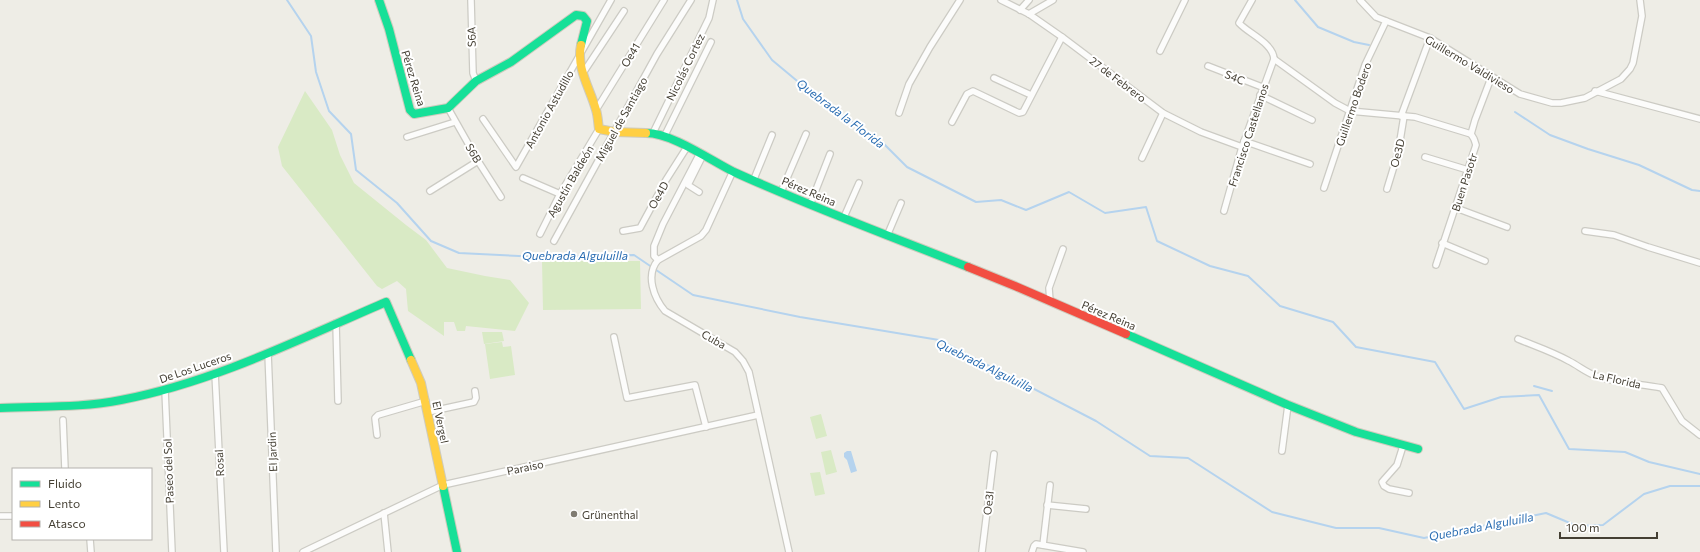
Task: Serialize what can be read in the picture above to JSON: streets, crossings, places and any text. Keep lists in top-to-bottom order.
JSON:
{
  "streets": {
    "street": [
      "S6A",
      "Oe41",
      "Guillermo Valdivieso",
      "Nicolás Cortez",
      "S4C",
      "Pérez Reina",
      "27 de Febrero",
      "Guillermo Bodero",
      "Antonio Astudillo",
      "Miguel de Santiago",
      "Francisco Castellanos",
      "S6B",
      "Oe3D",
      "Agustín Baldeón",
      "Buen Pasotr",
      "Oe4D",
      "Cuba",
      "De Los Luceros",
      "La Florida",
      "El Vergel",
      "El Jardin",
      "Rosal",
      "Paraiso",
      "Paseo del Sol",
      "Oe3I"
    ]
  },
  "crossings": [
    ["Guillermo Valdivieso", "Guillermo Bodero"],
    ["Guillermo Valdivieso", "Oe3D"],
    ["Guillermo Valdivieso", "Buen Pasotr"],
    ["Nicolás Cortez", "Pérez Reina"],
    ["S4C", "Francisco Castellanos"],
    ["Pérez Reina", "Miguel de Santiago"],
    ["Pérez Reina", "S6B"],
    ["Pérez Reina", "Agustín Baldeón"],
    ["Pérez Reina", "Oe4D"],
    ["27 de Febrero", "Francisco Castellanos"],
    ["Cuba", "Paraiso"],
    ["De Los Luceros", "El Vergel"],
    ["De Los Luceros", "El Jardin"],
    ["De Los Luceros", "Rosal"],
    ["De Los Luceros", "Paseo del Sol"],
    ["El Vergel", "Paraiso"]
  ],
  "water": ["Quebrada la Florida", "Quebrada Alguluilla"],
  "places": ["Grünenthal"],
  "legend": ["Fluido", "Lento", "Atasco"],
  "scale_bar": "100 m"
}
